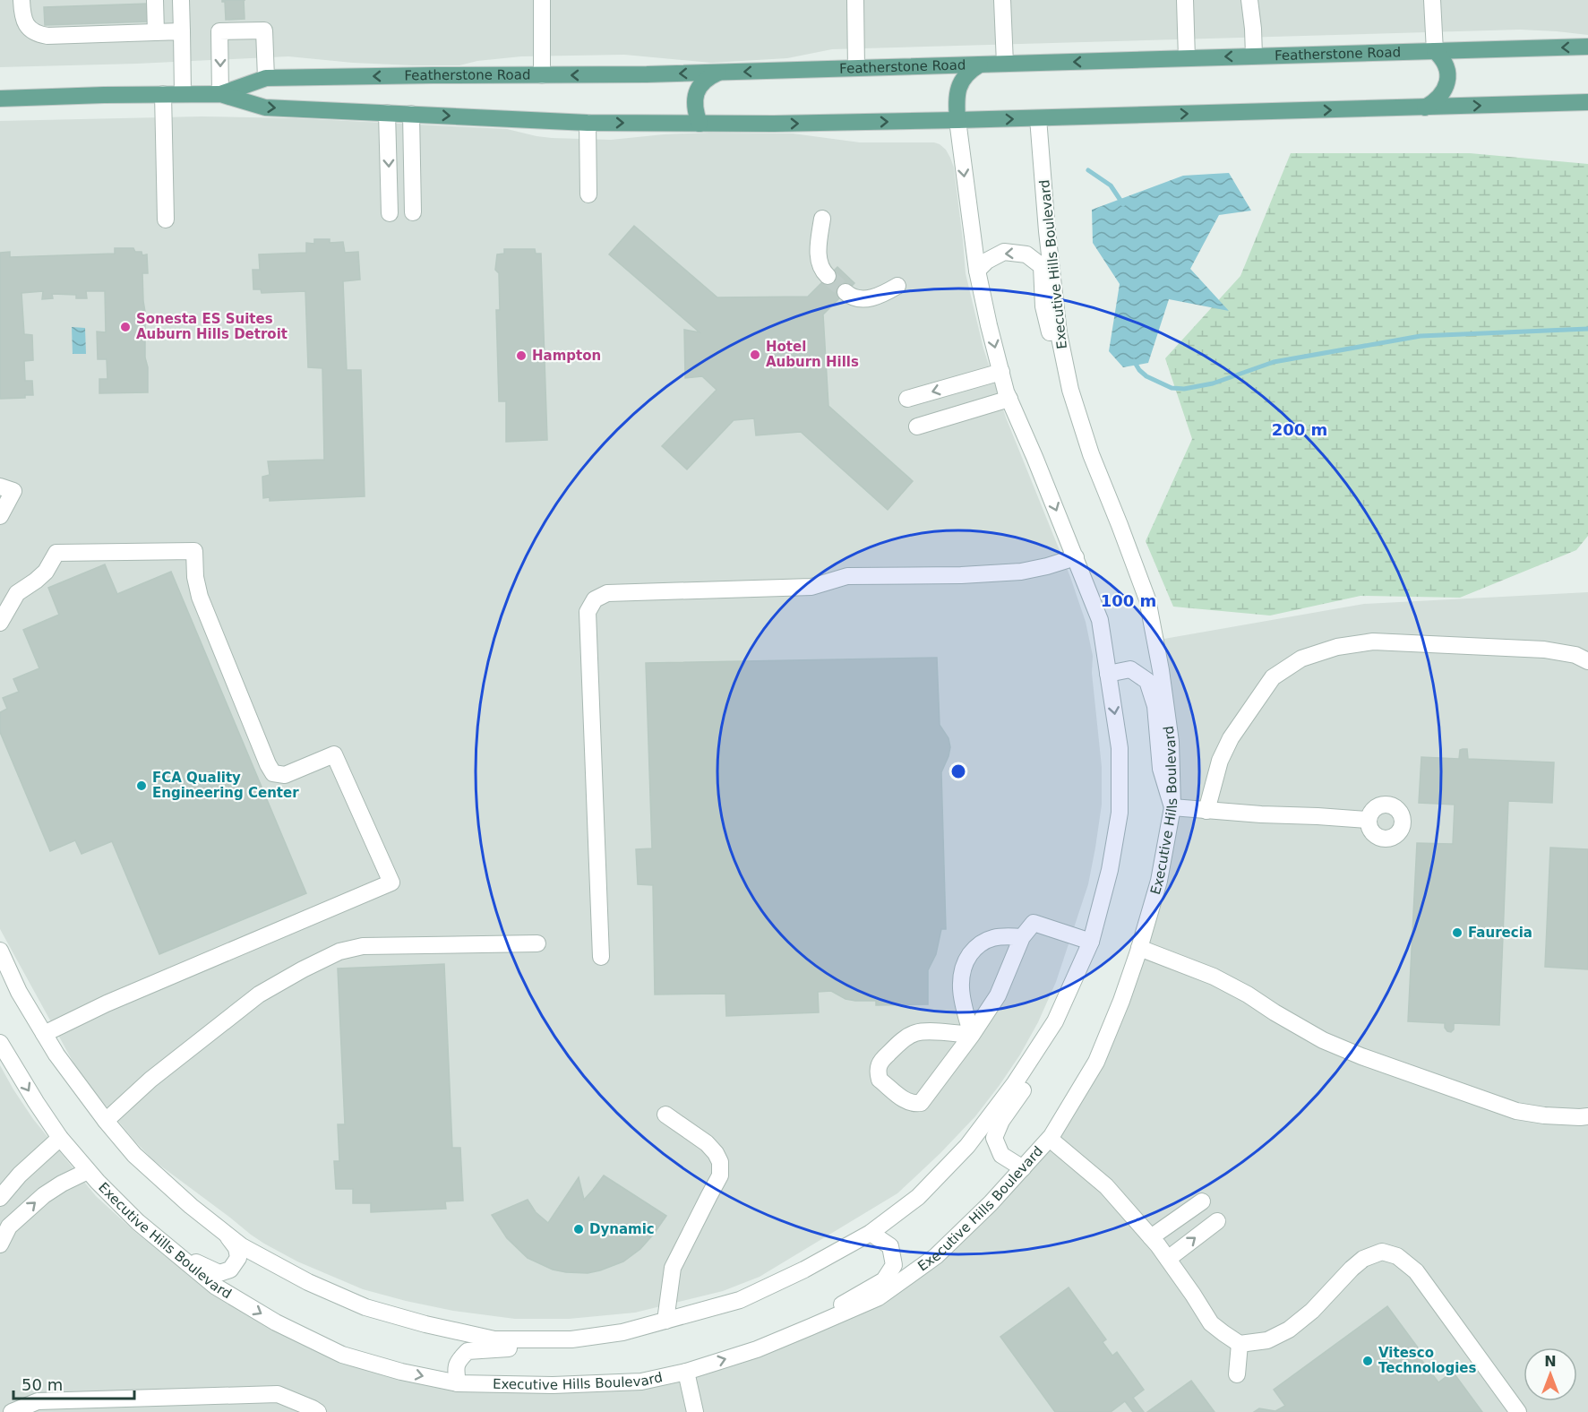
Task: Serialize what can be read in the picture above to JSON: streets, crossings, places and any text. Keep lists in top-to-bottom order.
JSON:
{
  "streets": {
    "main road": ["Featherstone Road"],
    "street": ["Executive Hills Boulevard"]
  },
  "crossings": [
    ["Featherstone Road", "Executive Hills Boulevard"]
  ],
  "places": [
    "Sonesta ES Suites Auburn Hills Detroit",
    "Hotel Auburn Hills",
    "Hampton",
    "FCA Quality Engineering Center",
    "Faurecia",
    "Dynamic",
    "Vitesco Technologies"
  ],
  "scale_bar": "50 m",
  "north": "top",
  "rings": ["200 m", "100 m"]
}
